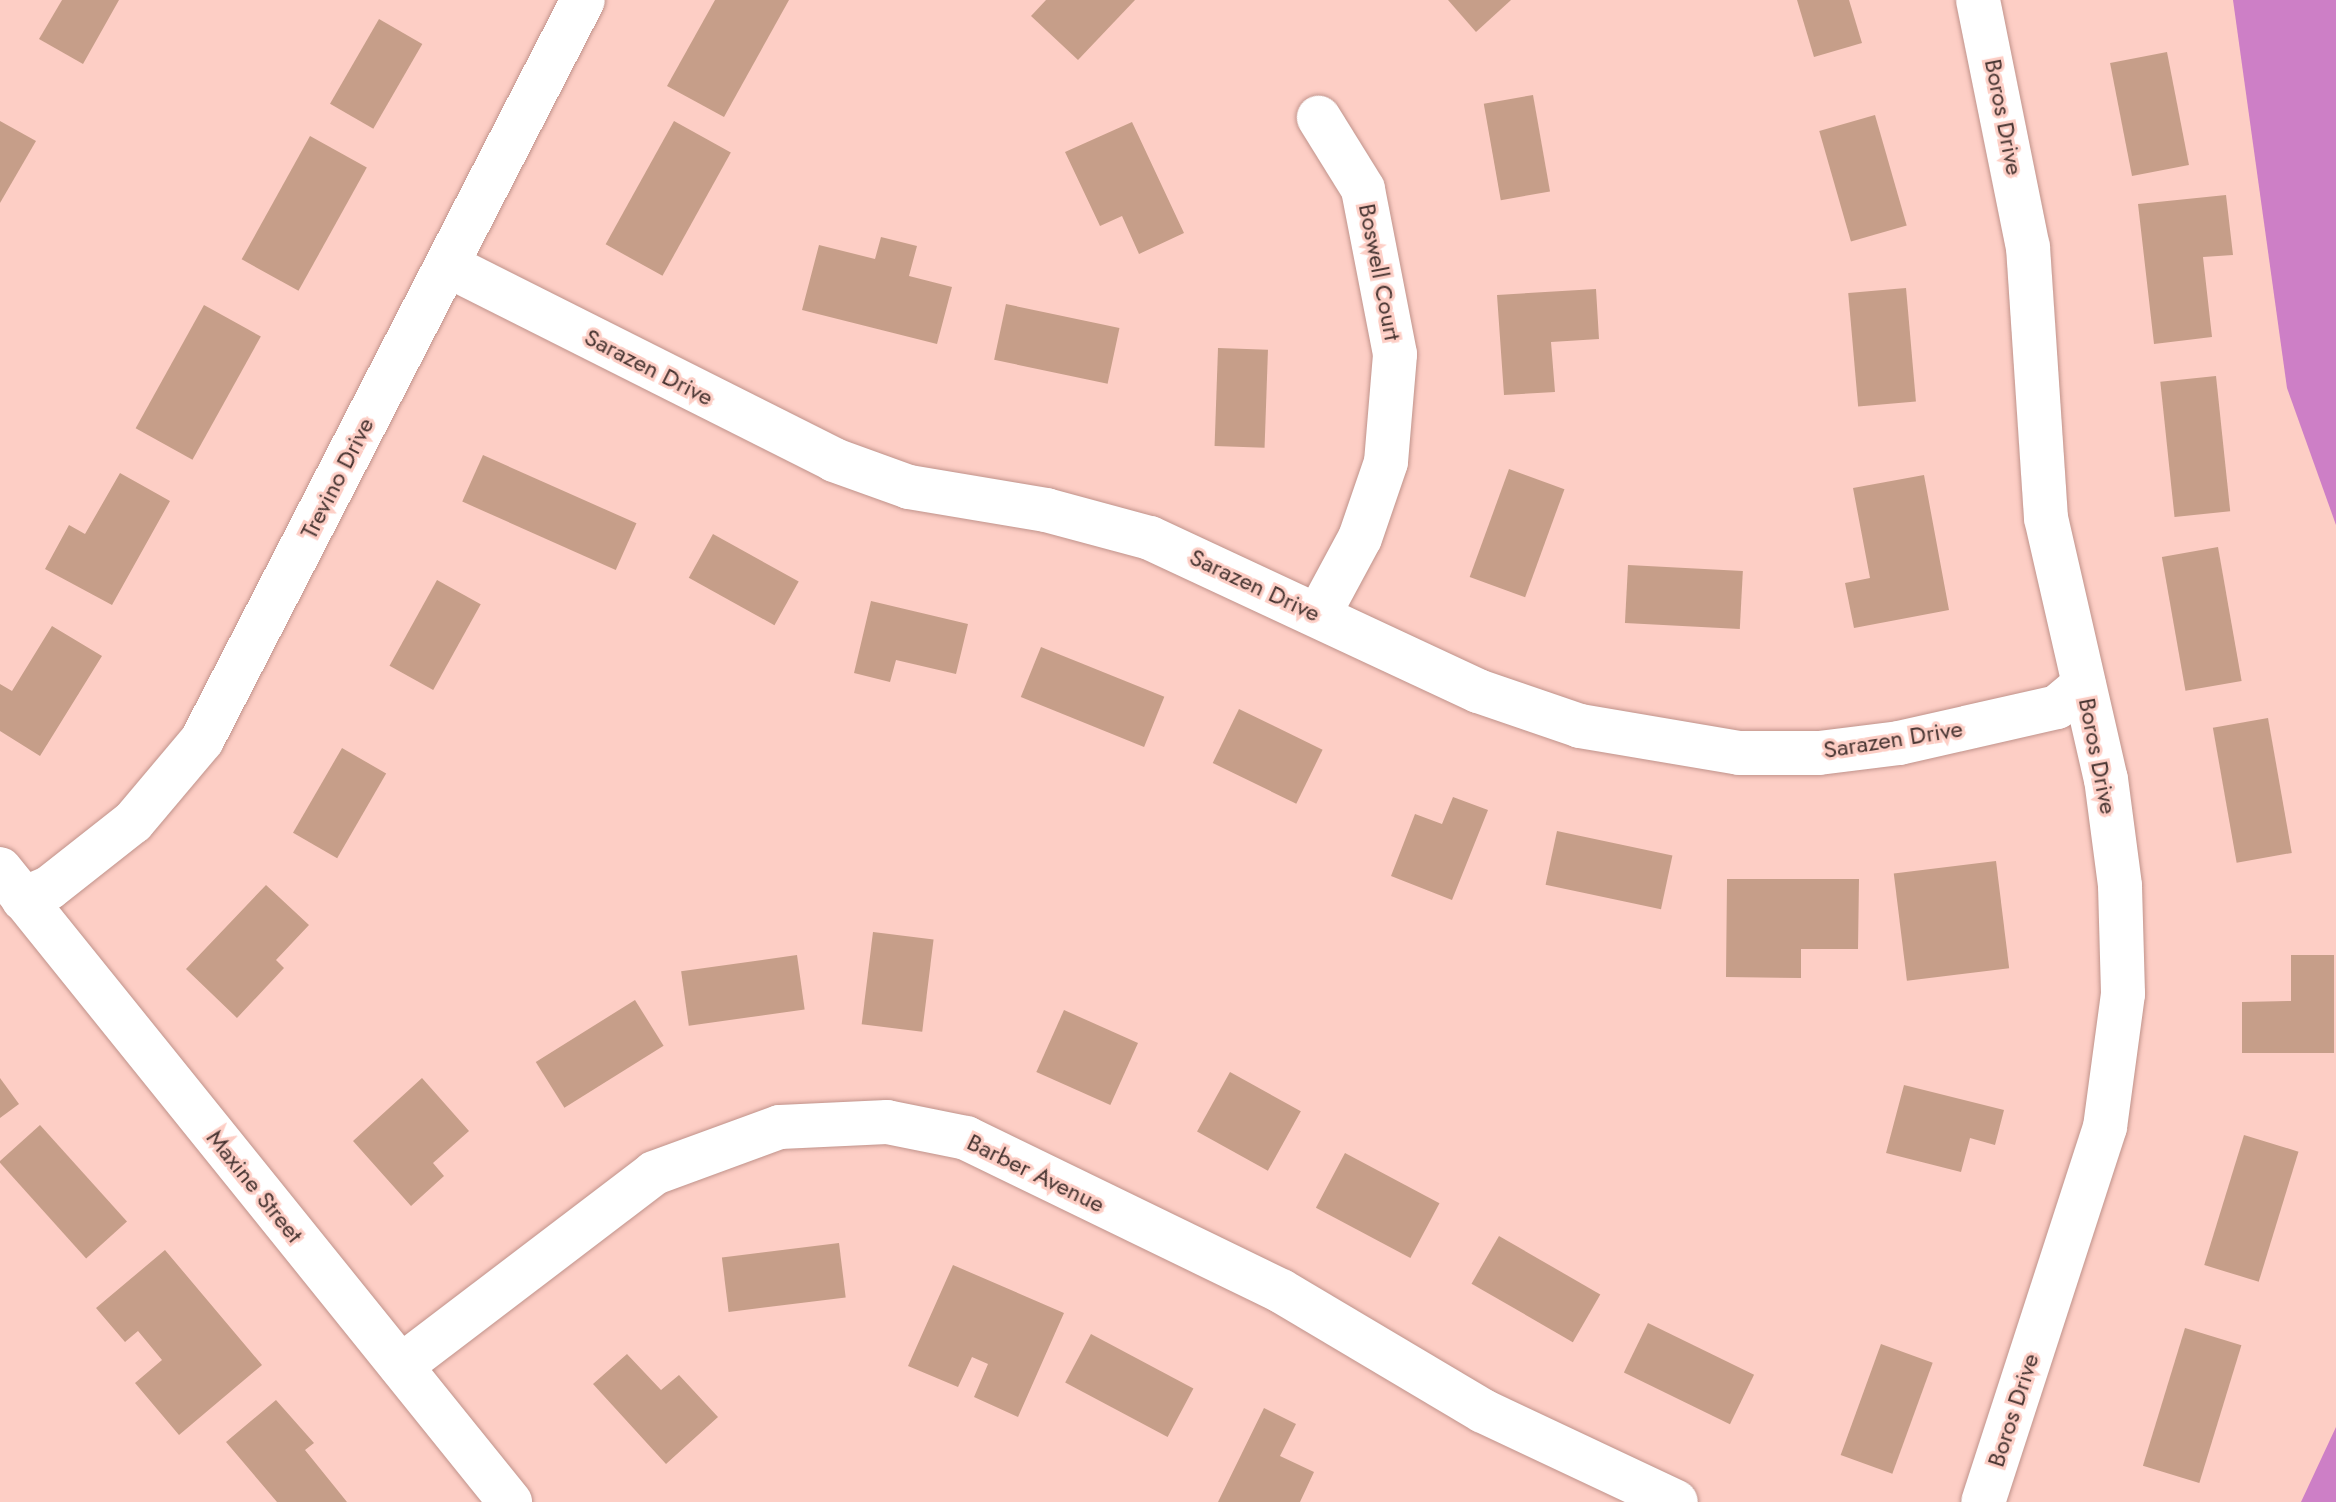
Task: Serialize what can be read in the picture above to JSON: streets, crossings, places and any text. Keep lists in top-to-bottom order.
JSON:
{
  "streets": {
    "street": [
      "Boros Drive",
      "Boswell Court",
      "Sarazen Drive",
      "Trevino Drive",
      "Barber Avenue",
      "Maxine Street"
    ]
  },
  "crossings": [
    ["Boros Drive", "Sarazen Drive"],
    ["Boswell Court", "Sarazen Drive"],
    ["Sarazen Drive", "Trevino Drive"],
    ["Trevino Drive", "Maxine Street"],
    ["Barber Avenue", "Maxine Street"]
  ]
}
